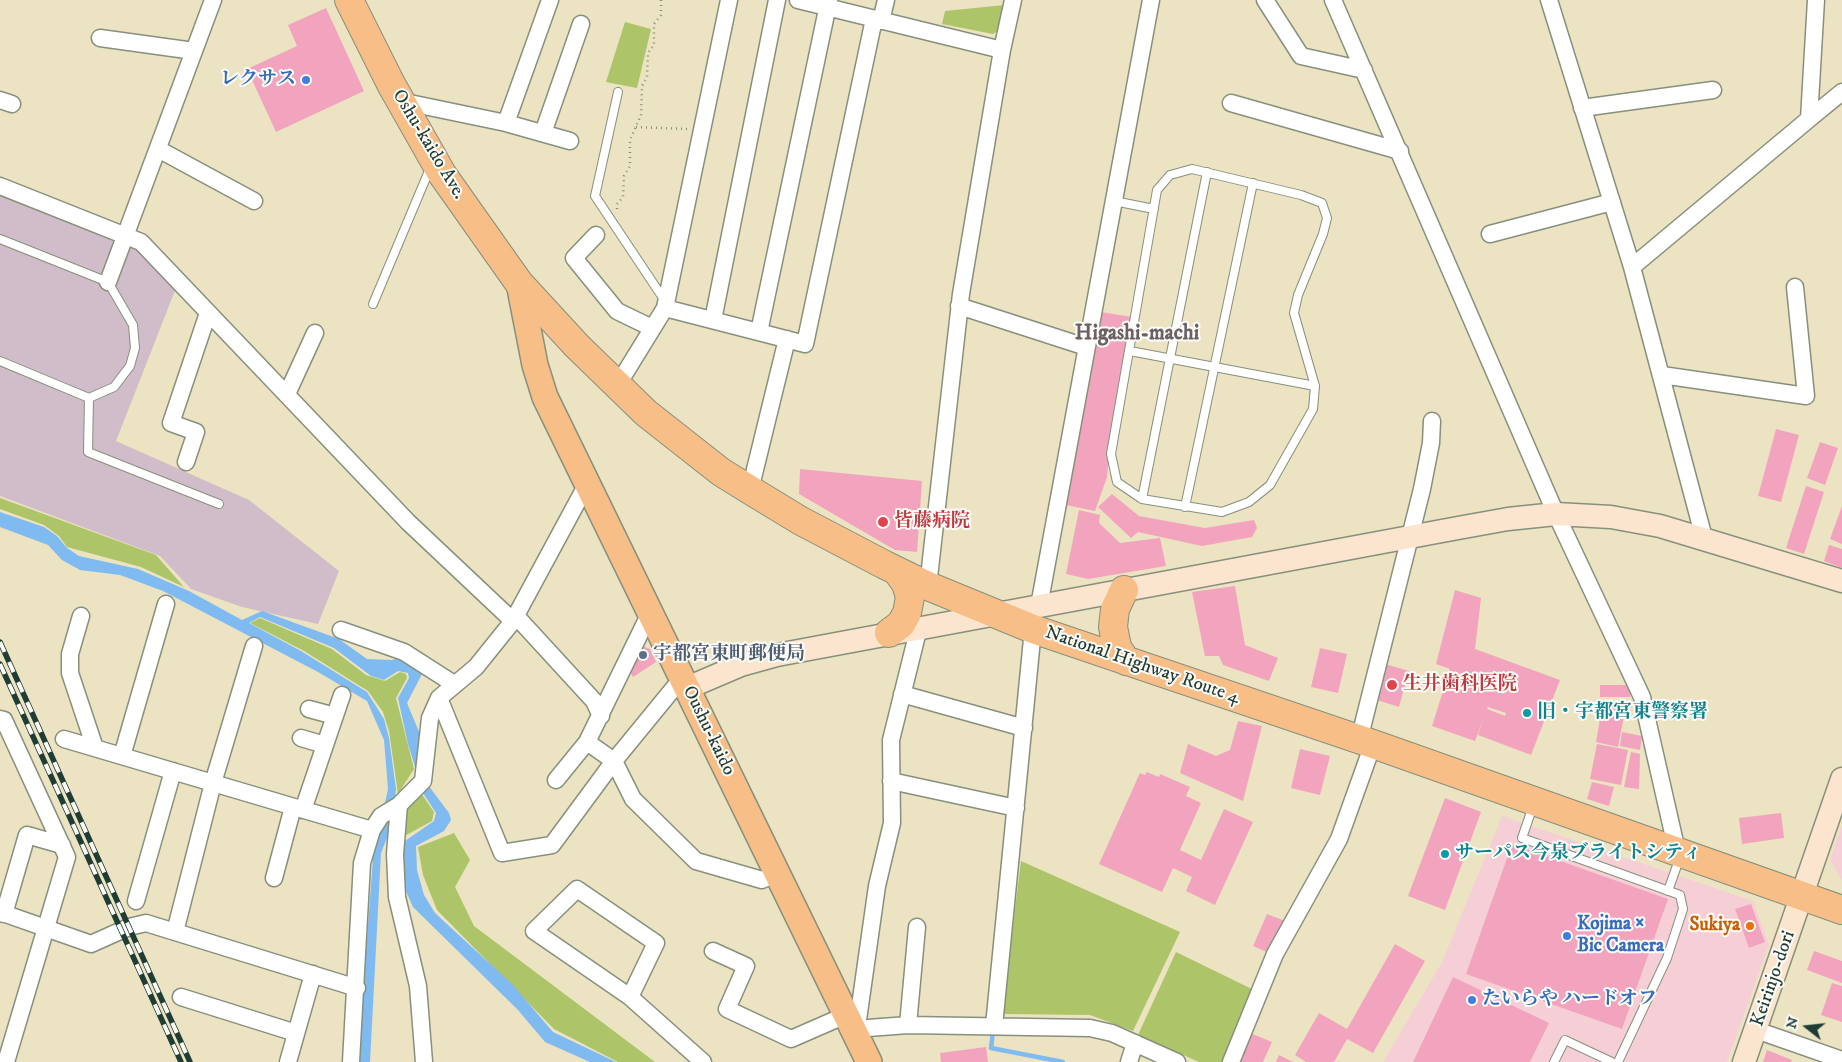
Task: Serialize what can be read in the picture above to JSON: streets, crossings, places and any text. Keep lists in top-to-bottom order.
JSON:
{
  "streets": {
    "highway": ["Oshu-kaido Ave.", "National Highway Route 4"],
    "main road": ["Oushu-kaido"],
    "street": ["Keirinjo-dori"]
  },
  "crossings": [
    ["Oshu-kaido Ave.", "National Highway Route 4"],
    ["Oshu-kaido Ave.", "Oushu-kaido"],
    ["National Highway Route 4", "Oushu-kaido"],
    ["National Highway Route 4", "Keirinjo-dori"]
  ],
  "districts": ["Higashi-machi"],
  "places": [
    "レクサス",
    "皆藤病院",
    "宇都宮東町郵便局",
    "生井歯科医院",
    "旧・宇都宮東警察署",
    "サーパス今泉ブライトシティ",
    "Sukiya",
    "Kojima × Bic Camera",
    "たいらや ハードオフ"
  ],
  "north": "left"
}
